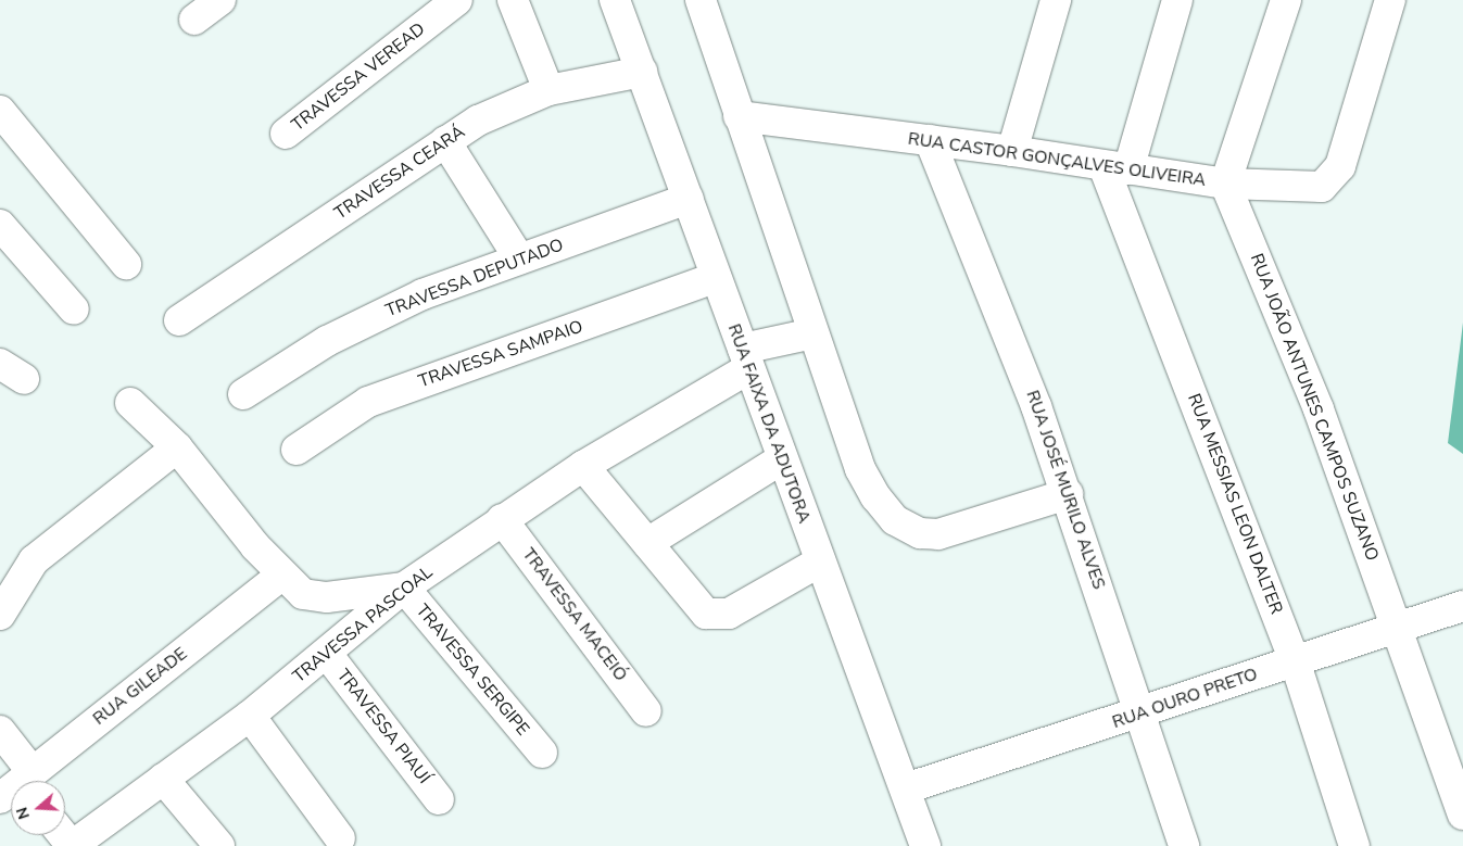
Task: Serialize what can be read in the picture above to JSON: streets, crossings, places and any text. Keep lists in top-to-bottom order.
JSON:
{
  "streets": {
    "street": [
      "TRAVESSA VEREAD",
      "RUA CASTOR GONÇALVES OLIVEIRA",
      "TRAVESSA CEARÁ",
      "TRAVESSA DEPUTADO",
      "TRAVESSA SAMPAIO",
      "RUA JOÃO ANTUNES CAMPOS SUZANO",
      "RUA FAIXA DA ADUTORA",
      "RUA JOSÉ MURILO ALVES",
      "RUA MESSIAS LEON DALTER",
      "TRAVESSA MACEIÓ",
      "TRAVESSA PASCOAL",
      "TRAVESSA SERGIPE",
      "RUA GILEADE",
      "RUA OURO PRETO",
      "TRAVESSA PIAUÍ"
    ]
  },
  "crossings": [
    ["RUA CASTOR GONÇALVES OLIVEIRA", "RUA JOÃO ANTUNES CAMPOS SUZANO"],
    ["RUA CASTOR GONÇALVES OLIVEIRA", "RUA JOSÉ MURILO ALVES"],
    ["RUA CASTOR GONÇALVES OLIVEIRA", "RUA MESSIAS LEON DALTER"],
    ["TRAVESSA CEARÁ", "RUA FAIXA DA ADUTORA"],
    ["TRAVESSA DEPUTADO", "RUA FAIXA DA ADUTORA"],
    ["TRAVESSA SAMPAIO", "RUA FAIXA DA ADUTORA"],
    ["RUA JOÃO ANTUNES CAMPOS SUZANO", "RUA OURO PRETO"],
    ["RUA FAIXA DA ADUTORA", "TRAVESSA PASCOAL"],
    ["RUA FAIXA DA ADUTORA", "RUA OURO PRETO"],
    ["RUA JOSÉ MURILO ALVES", "RUA OURO PRETO"],
    ["RUA MESSIAS LEON DALTER", "RUA OURO PRETO"],
    ["TRAVESSA MACEIÓ", "TRAVESSA PASCOAL"],
    ["TRAVESSA PASCOAL", "TRAVESSA SERGIPE"],
    ["TRAVESSA PASCOAL", "TRAVESSA PIAUÍ"]
  ],
  "north": "left"
}
